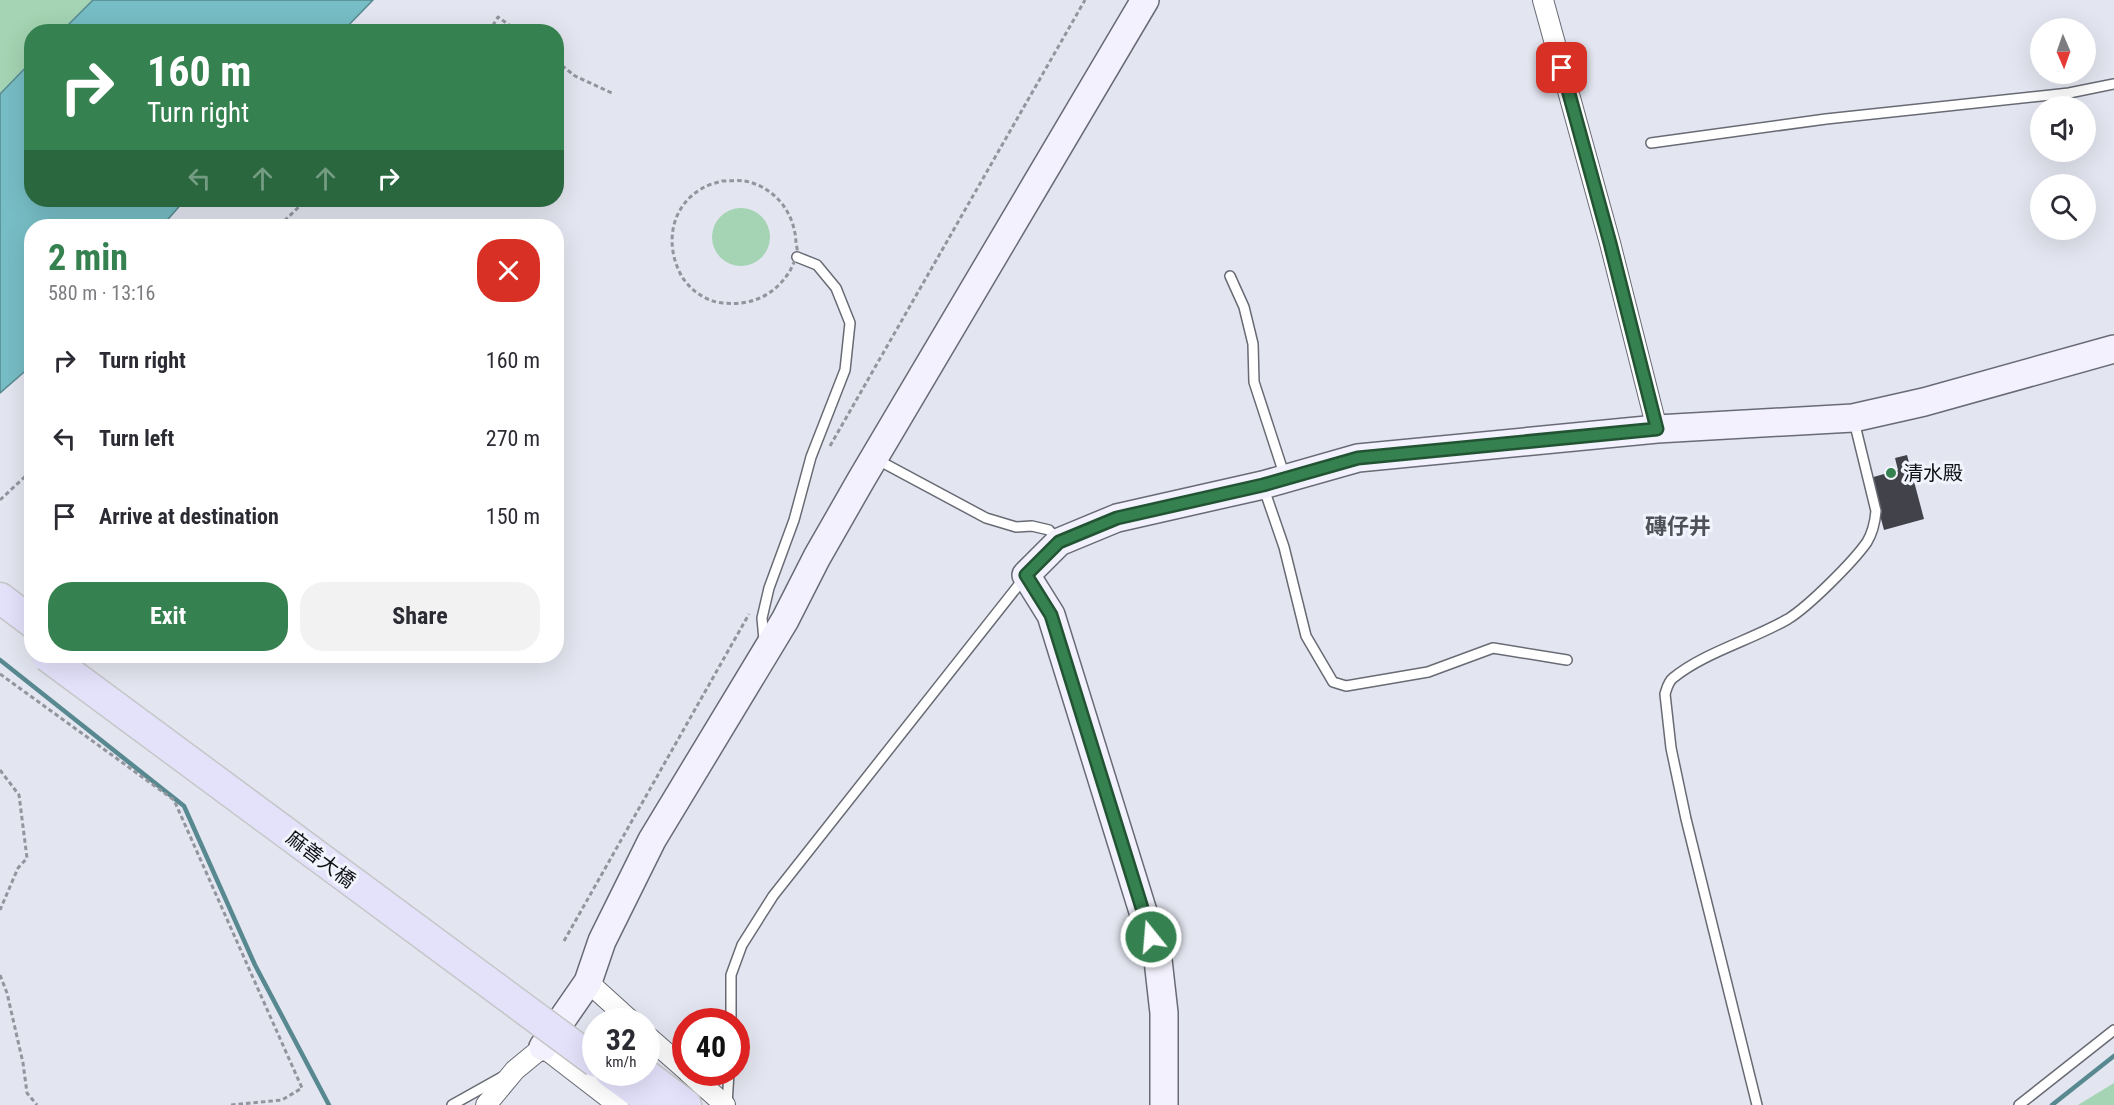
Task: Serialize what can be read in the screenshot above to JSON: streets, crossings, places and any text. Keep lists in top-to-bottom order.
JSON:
{
  "streets": {
    "main road": ["麻善大橋"]
  },
  "districts": ["磚仔井"],
  "places": ["清水殿"],
  "north": "bottom",
  "page": {
    "turn": ["160 m", "Turn right"],
    "heading": ["2 min", "580 m · 13:16"],
    "list": [
      {
        "name": "Turn right",
        "value": "160 m"
      },
      {
        "name": "Turn left",
        "value": "270 m"
      },
      {
        "name": "Arrive at destination",
        "value": "150 m"
      }
    ],
    "buttons": ["Exit", "Share"],
    "speed": "32 km/h",
    "limit": "40"
  }
}
